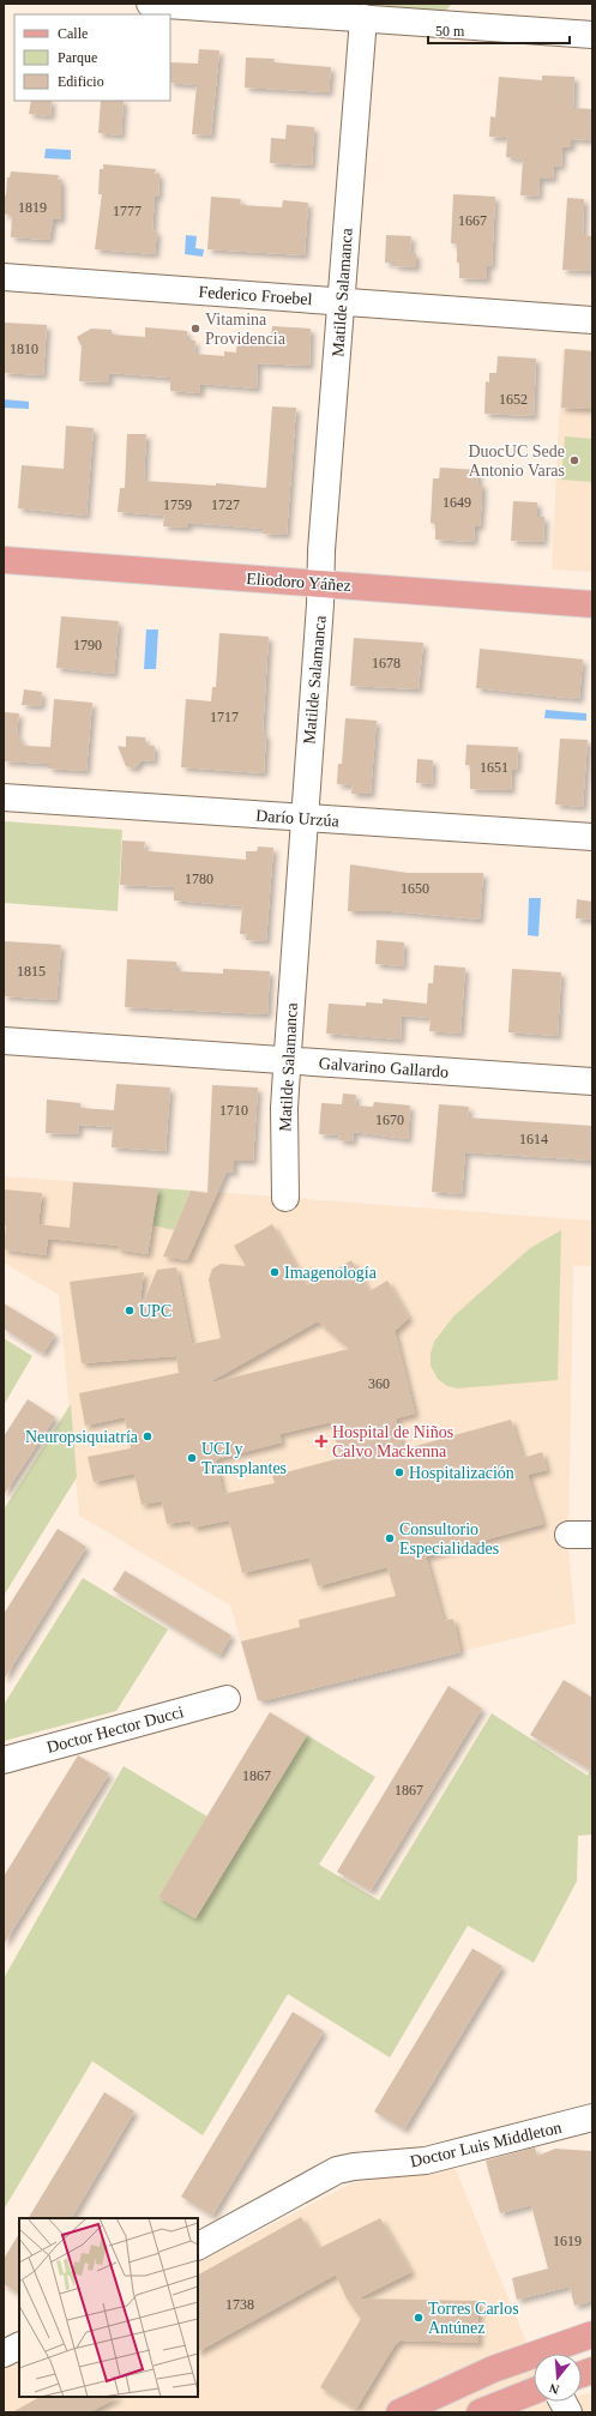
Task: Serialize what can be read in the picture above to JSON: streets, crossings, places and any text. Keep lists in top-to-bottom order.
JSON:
{
  "streets": {
    "main road": ["Eliodoro Yáñez"],
    "street": [
      "Matilde Salamanca",
      "Federico Froebel",
      "Darío Urzúa",
      "Galvarino Gallardo",
      "Doctor Hector Ducci",
      "Doctor Luis Middleton"
    ]
  },
  "crossings": [
    ["Matilde Salamanca", "Federico Froebel"],
    ["Matilde Salamanca", "Eliodoro Yáñez"],
    ["Matilde Salamanca", "Darío Urzúa"],
    ["Matilde Salamanca", "Galvarino Gallardo"]
  ],
  "places": {
    "other": [
      "Vitamina Providencia",
      "DuocUC Sede Antonio Varas",
      "Imagenología",
      "UPC",
      "Neuropsiquiatría",
      "UCI y Transplantes",
      "Hospitalización",
      "Consultorio Especialidades",
      "Torres Carlos Antúnez"
    ],
    "health": ["Hospital de Niños Calvo Mackenna"]
  },
  "house_numbers": [
    "1819",
    "1777",
    "1667",
    "1810",
    "1652",
    "1649",
    "1759",
    "1727",
    "1790",
    "1678",
    "1717",
    "1651",
    "1780",
    "1650",
    "1815",
    "1710",
    "1670",
    "1614",
    "360",
    "1867",
    "1867",
    "1619",
    "1738"
  ],
  "legend": ["Calle", "Parque", "Edificio"],
  "scale_bar": "50 m",
  "north": "bottom"
}
